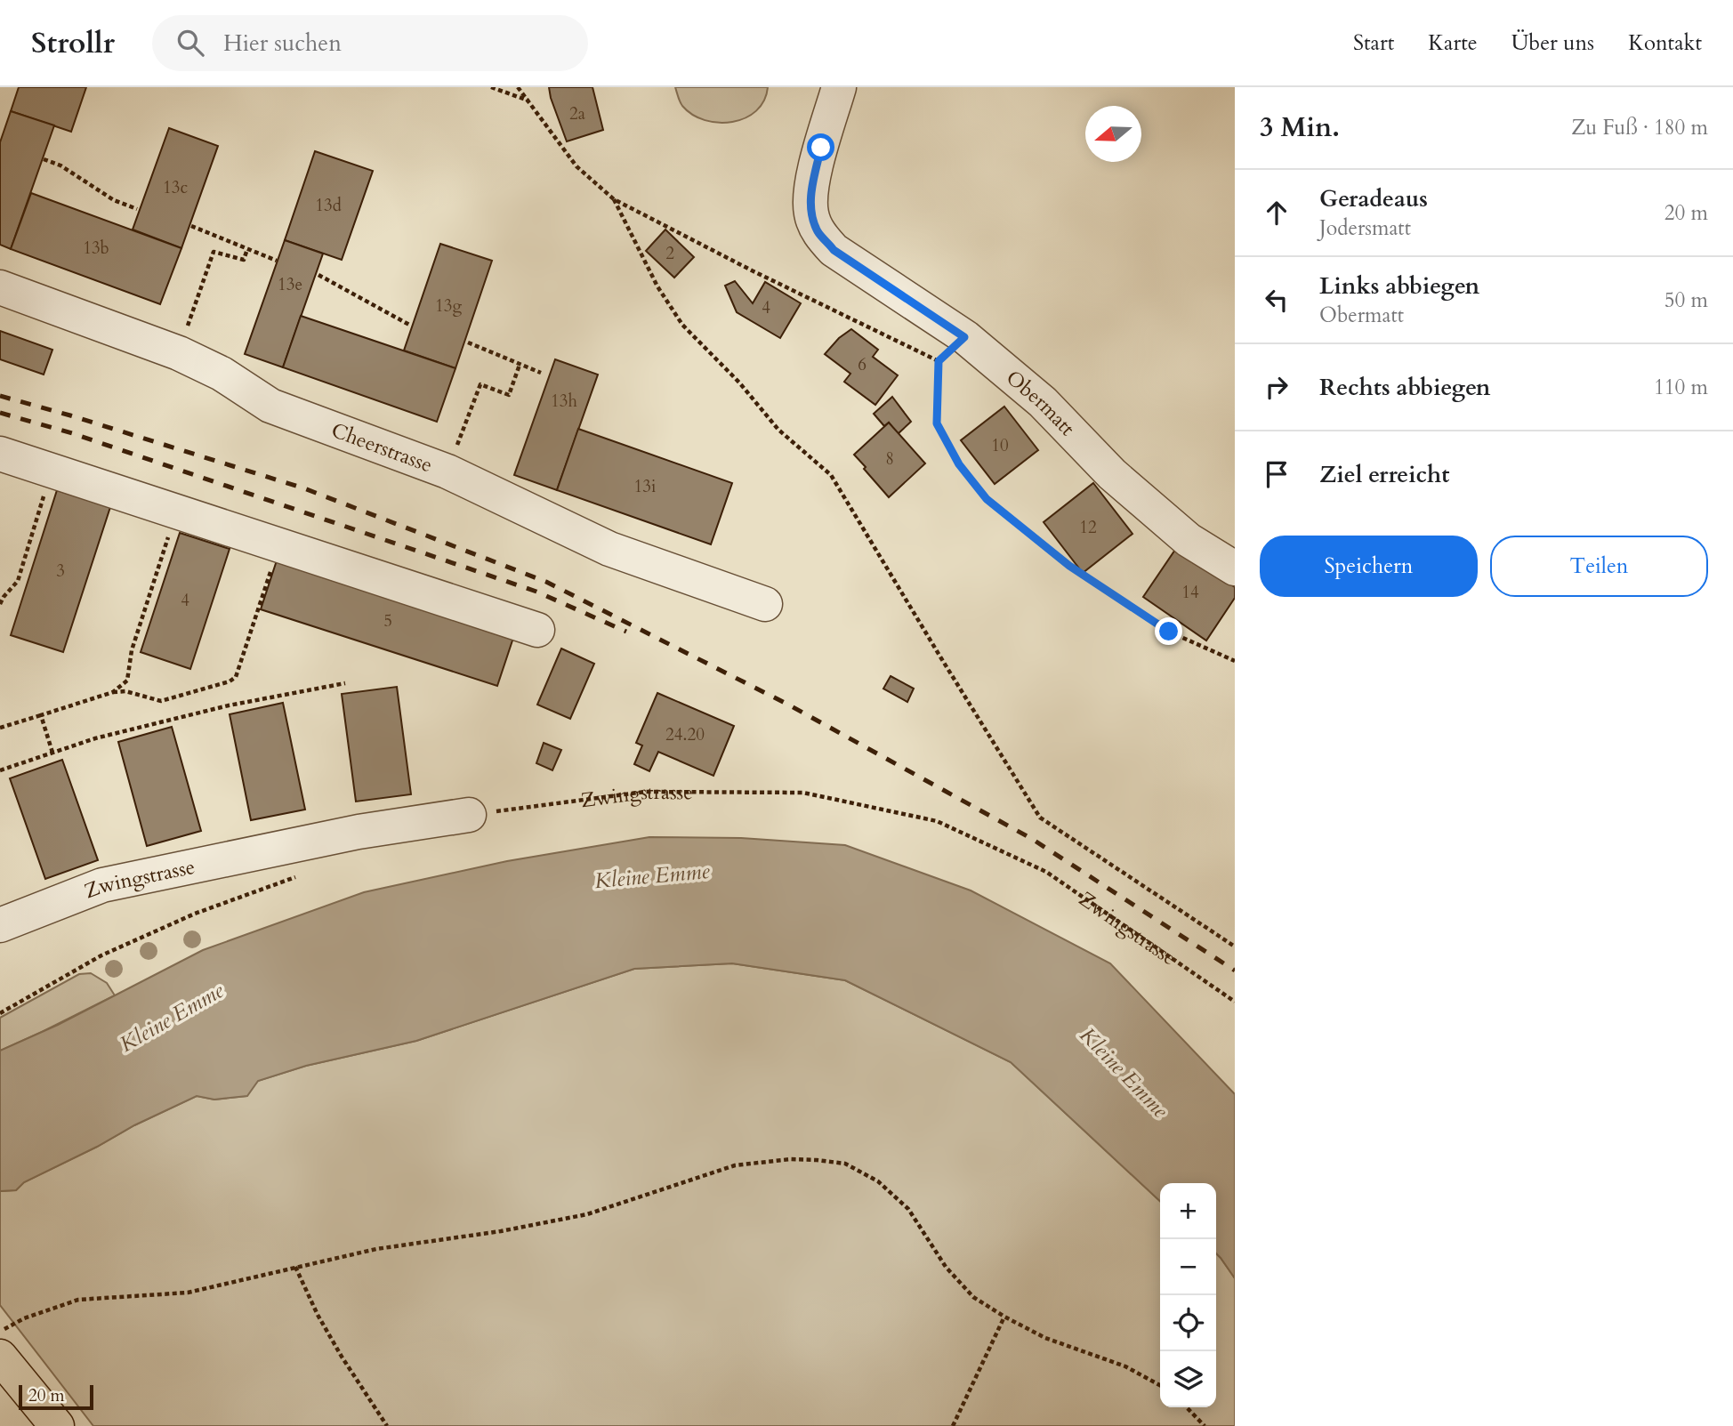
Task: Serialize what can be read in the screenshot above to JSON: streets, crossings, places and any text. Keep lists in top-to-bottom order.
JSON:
{
  "streets": {
    "street": ["Obermatt", "Cheerstrasse", "Zwingstrasse"]
  },
  "water": ["Kleine Emme"],
  "house_numbers": [
    "2a",
    "13c",
    "13d",
    "13b",
    "2",
    "13e",
    "13g",
    "4",
    "6",
    "13h",
    "10",
    "8",
    "13i",
    "12",
    "3",
    "14",
    "4",
    "5",
    "24.20"
  ],
  "scale_bar": "20 m",
  "north": "left",
  "page": {
    "header": "Strollr",
    "search": "Hier suchen",
    "nav": [
      "Start",
      "Karte",
      "Über uns",
      "Kontakt"
    ],
    "heading": ["3 Min.", "Zu Fuß · 180 m"],
    "list": [
      ["Geradeaus", "Jodersmatt", "20 m"],
      ["Links abbiegen", "Obermatt", "50 m"],
      ["Rechts abbiegen", "110 m"],
      "Ziel erreicht"
    ],
    "buttons": ["Speichern", "Teilen"],
    "map_buttons": ["+", "−"],
    "scale": "20 m"
  }
}
